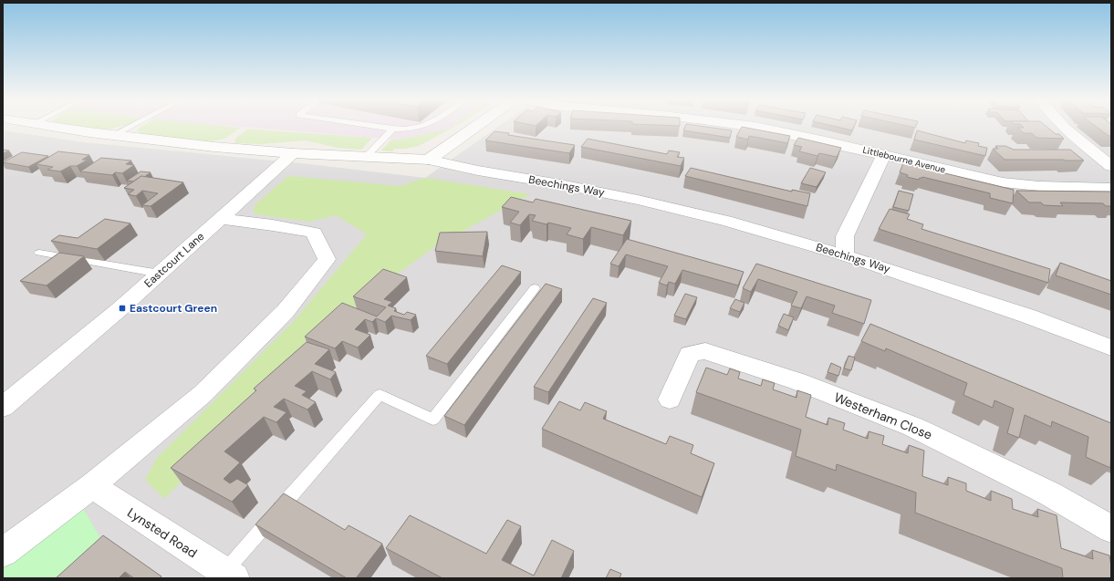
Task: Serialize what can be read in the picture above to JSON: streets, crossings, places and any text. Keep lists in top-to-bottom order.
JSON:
{
  "streets": {
    "street": [
      "Littlebourne Avenue",
      "Beechings Way",
      "Eastcourt Lane",
      "Westerham Close",
      "Lynsted Road"
    ]
  },
  "crossings": [
    ["Beechings Way", "Eastcourt Lane"]
  ],
  "places": {
    "transit": ["Eastcourt Green"]
  }
}
